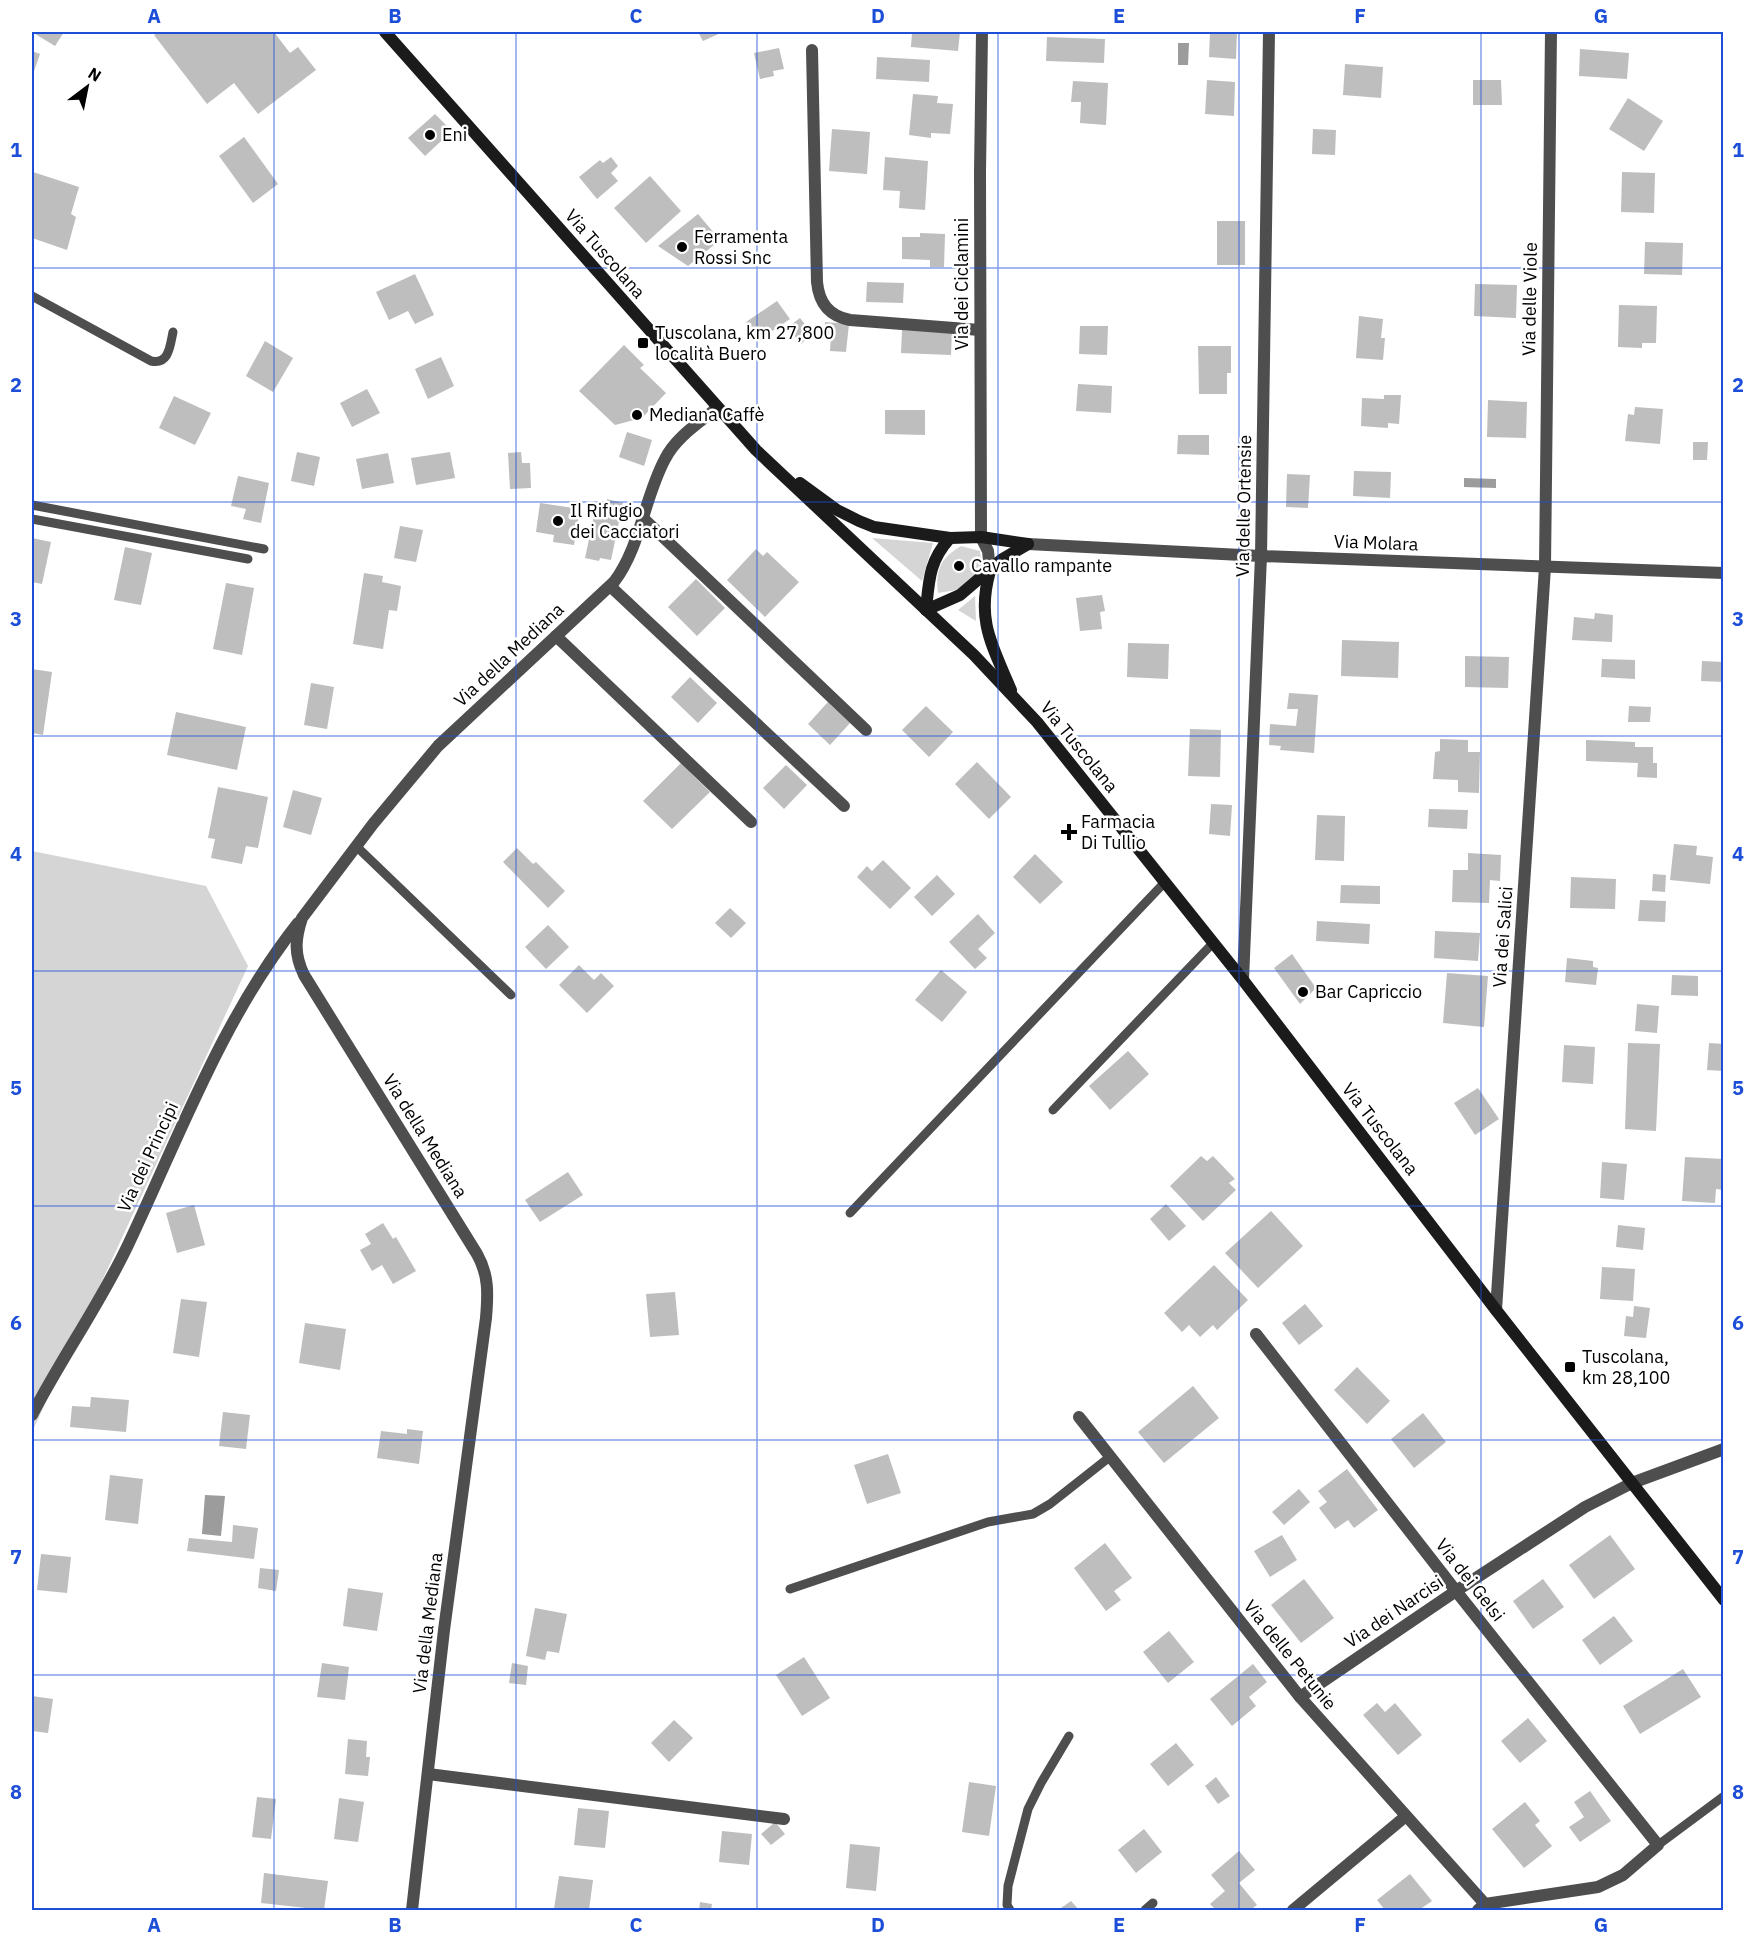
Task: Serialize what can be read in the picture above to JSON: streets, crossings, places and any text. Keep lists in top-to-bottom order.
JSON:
{
  "streets": {
    "main road": ["Via Tuscolana"],
    "street": [
      "Via dei Ciclamini",
      "Via delle Viole",
      "Via delle Ortensie",
      "Via Molara",
      "Via della Mediana",
      "Via dei Salici",
      "Via dei Principi",
      "Via dei Gelsi",
      "Via dei Narcisi",
      "Via delle Petunie"
    ]
  },
  "crossings": [
    ["Via Tuscolana", "Via delle Ortensie"],
    ["Via Tuscolana", "Via della Mediana"],
    ["Via Tuscolana", "Via dei Salici"],
    ["Via Tuscolana", "Via dei Narcisi"],
    ["Via delle Viole", "Via Molara"],
    ["Via delle Viole", "Via dei Salici"],
    ["Via delle Ortensie", "Via Molara"],
    ["Via Molara", "Via dei Salici"],
    ["Via della Mediana", "Via dei Principi"],
    ["Via dei Gelsi", "Via dei Narcisi"],
    ["Via dei Narcisi", "Via delle Petunie"]
  ],
  "places": {
    "other": [
      "Eni",
      "Ferramenta Rossi Snc",
      "Mediana Caffè",
      "Il Rifugio dei Cacciatori",
      "Cavallo rampante",
      "Bar Capriccio"
    ],
    "transit": ["Tuscolana, km 27,800 località Buero", "Tuscolana, km 28,100"],
    "health": ["Farmacia Di Tullio"]
  },
  "north": "top right",
  "grid": {
    "columns": [
      "A",
      "B",
      "C",
      "D",
      "E",
      "F",
      "G"
    ],
    "rows": [
      "1",
      "2",
      "3",
      "4",
      "5",
      "6",
      "7",
      "8"
    ]
  }
}
